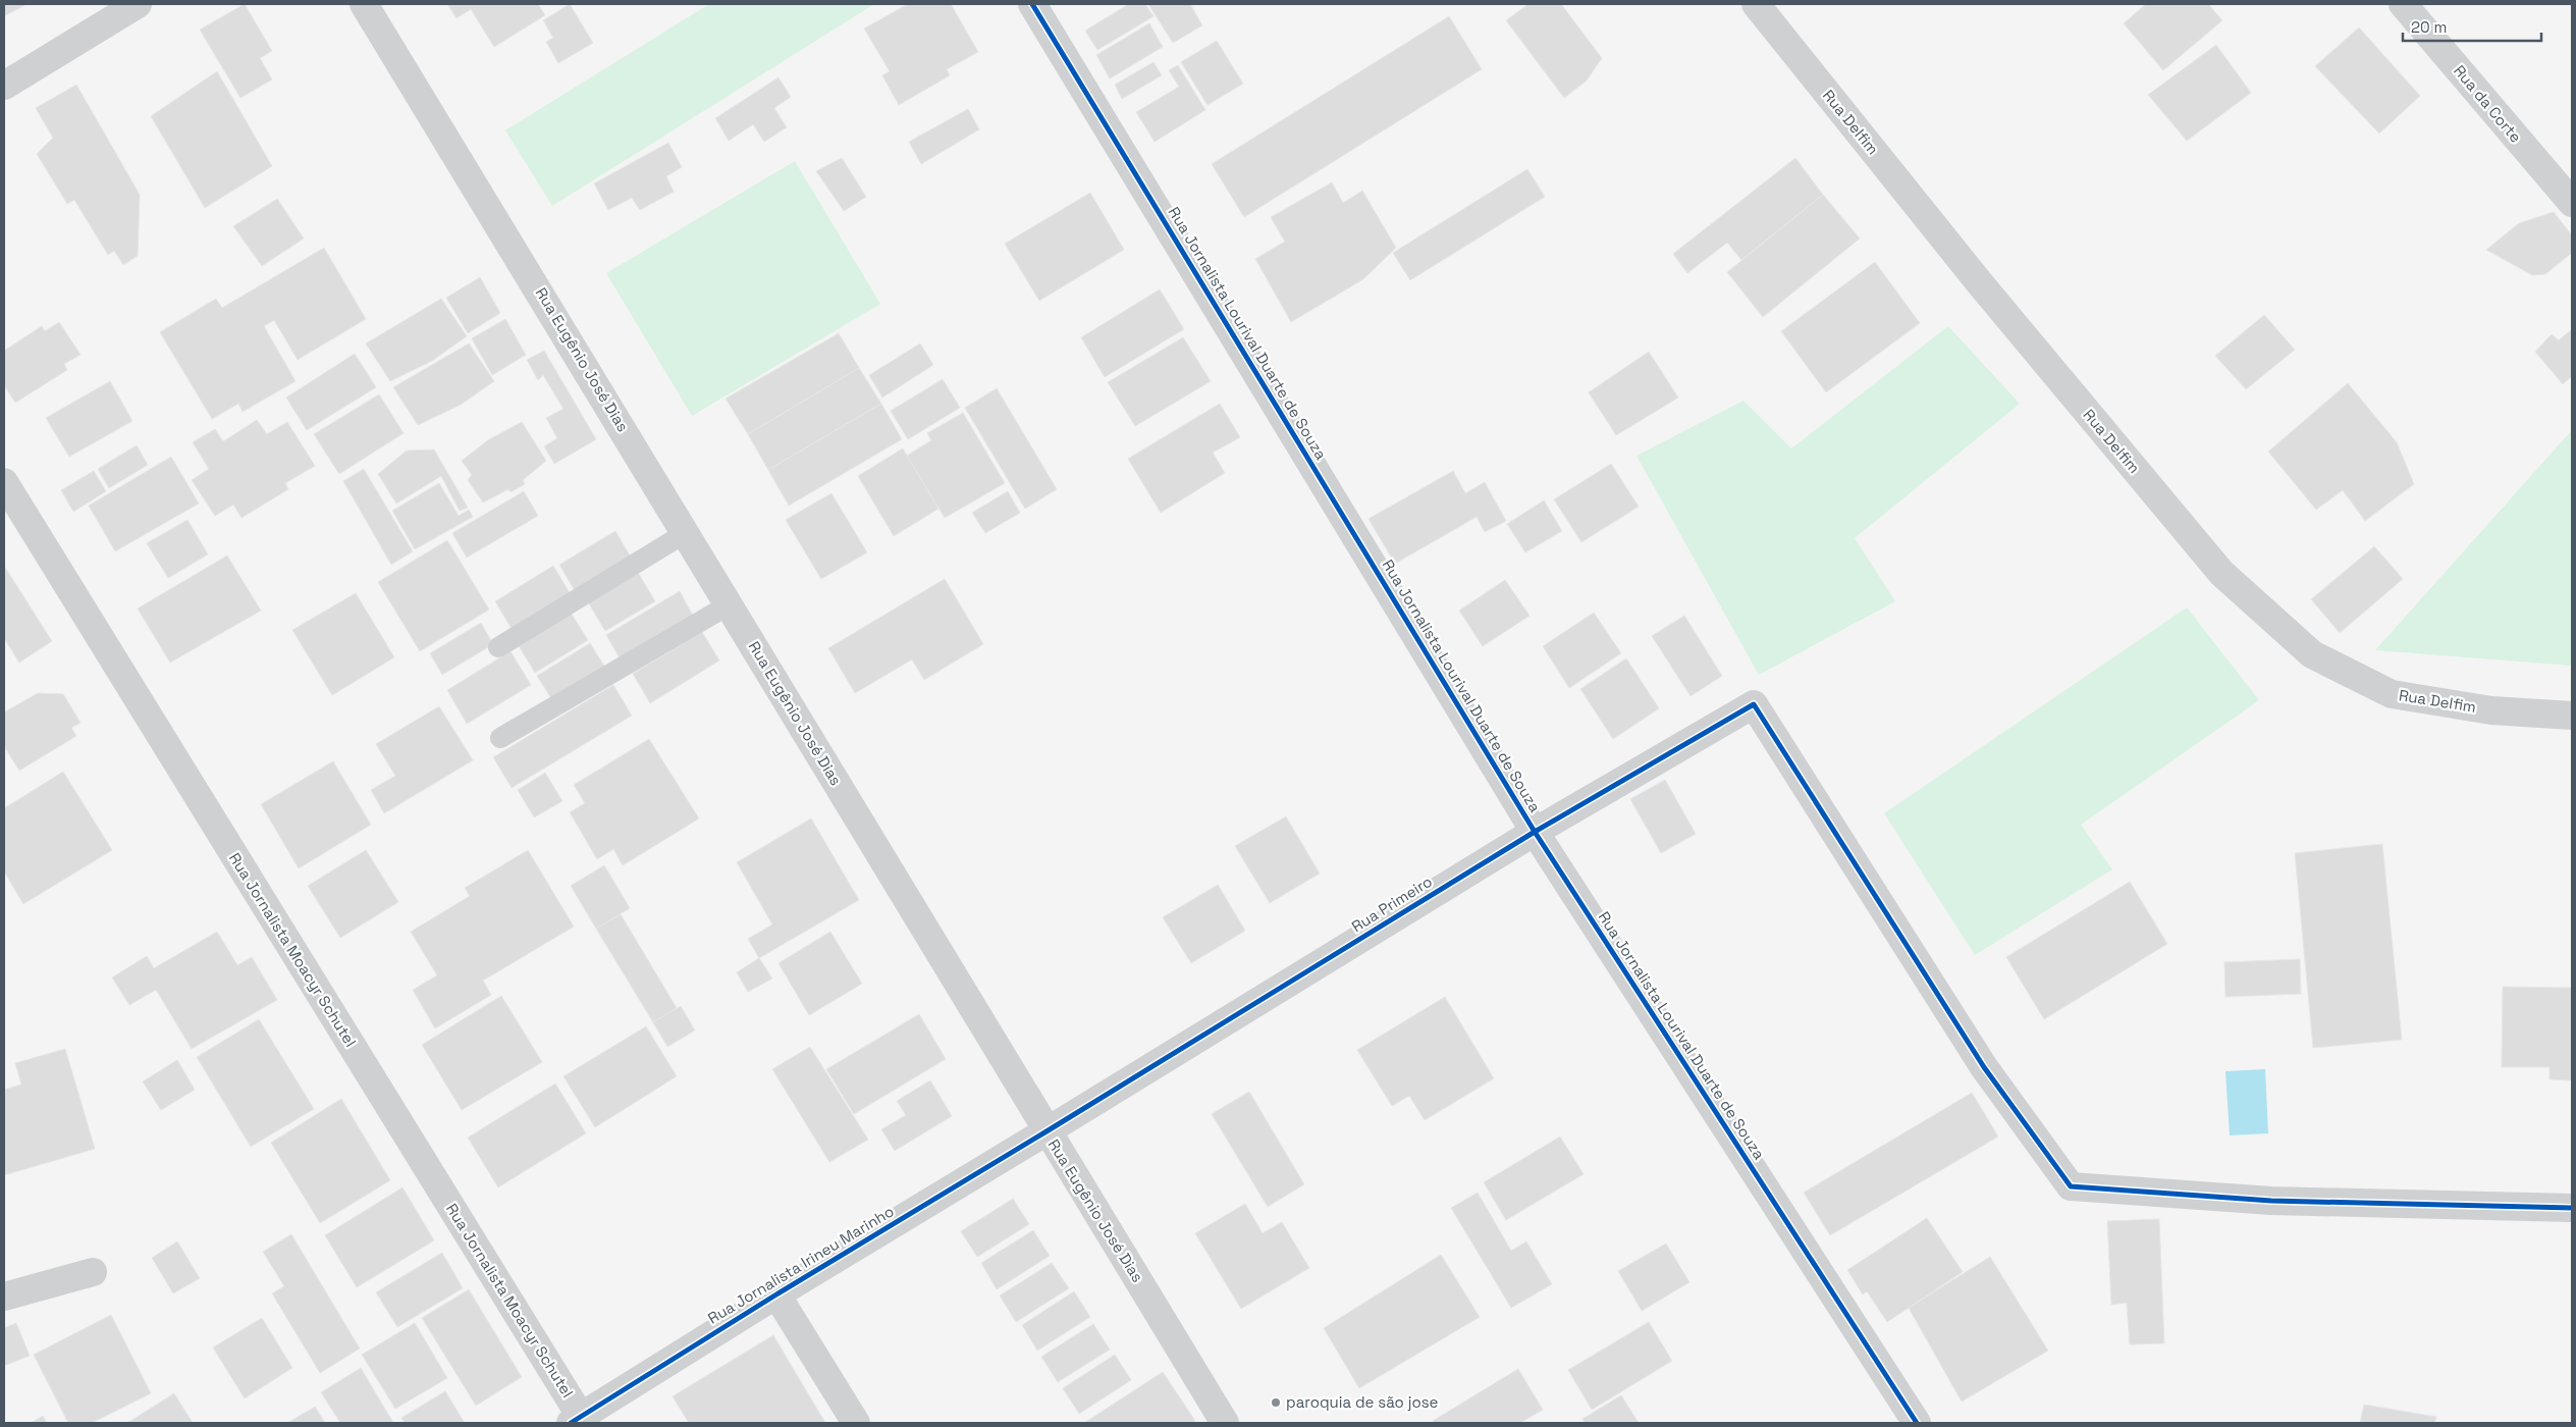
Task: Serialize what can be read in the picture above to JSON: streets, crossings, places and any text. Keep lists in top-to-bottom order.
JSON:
{
  "streets": {
    "street": [
      "Rua da Corte",
      "Rua Delfim",
      "Rua Jornalista Lourival Duarte de Souza",
      "Rua Eugênio José Dias",
      "Rua Primeiro",
      "Rua Jornalista Moacyr Schutel",
      "Rua Jornalista Irineu Marinho"
    ]
  },
  "crossings": [
    ["Rua Jornalista Lourival Duarte de Souza", "Rua Primeiro"],
    ["Rua Eugênio José Dias", "Rua Primeiro"],
    ["Rua Eugênio José Dias", "Rua Jornalista Irineu Marinho"],
    ["Rua Primeiro", "Rua Jornalista Irineu Marinho"],
    ["Rua Jornalista Moacyr Schutel", "Rua Jornalista Irineu Marinho"]
  ],
  "places": ["paroquia de são jose"],
  "scale_bar": "20 m"
}
